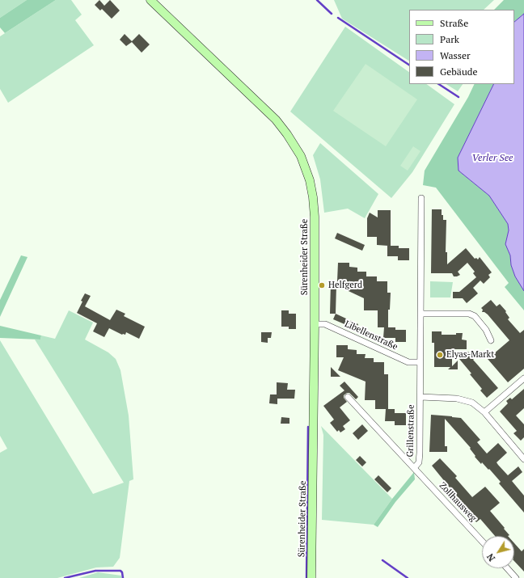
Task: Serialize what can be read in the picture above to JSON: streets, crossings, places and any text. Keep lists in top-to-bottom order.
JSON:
{
  "streets": {
    "main road": ["Sürenheider Straße"],
    "street": ["Libellenstraße", "Grillenstraße", "Zollhausweg"]
  },
  "crossings": [
    ["Sürenheider Straße", "Libellenstraße"],
    ["Libellenstraße", "Grillenstraße"],
    ["Grillenstraße", "Zollhausweg"]
  ],
  "water": ["Verler See"],
  "places": ["Helfgerd", "Elyas-Markt"],
  "legend": [
    "Straße",
    "Park",
    "Wasser",
    "Gebäude"
  ],
  "north": "bottom left"
}
